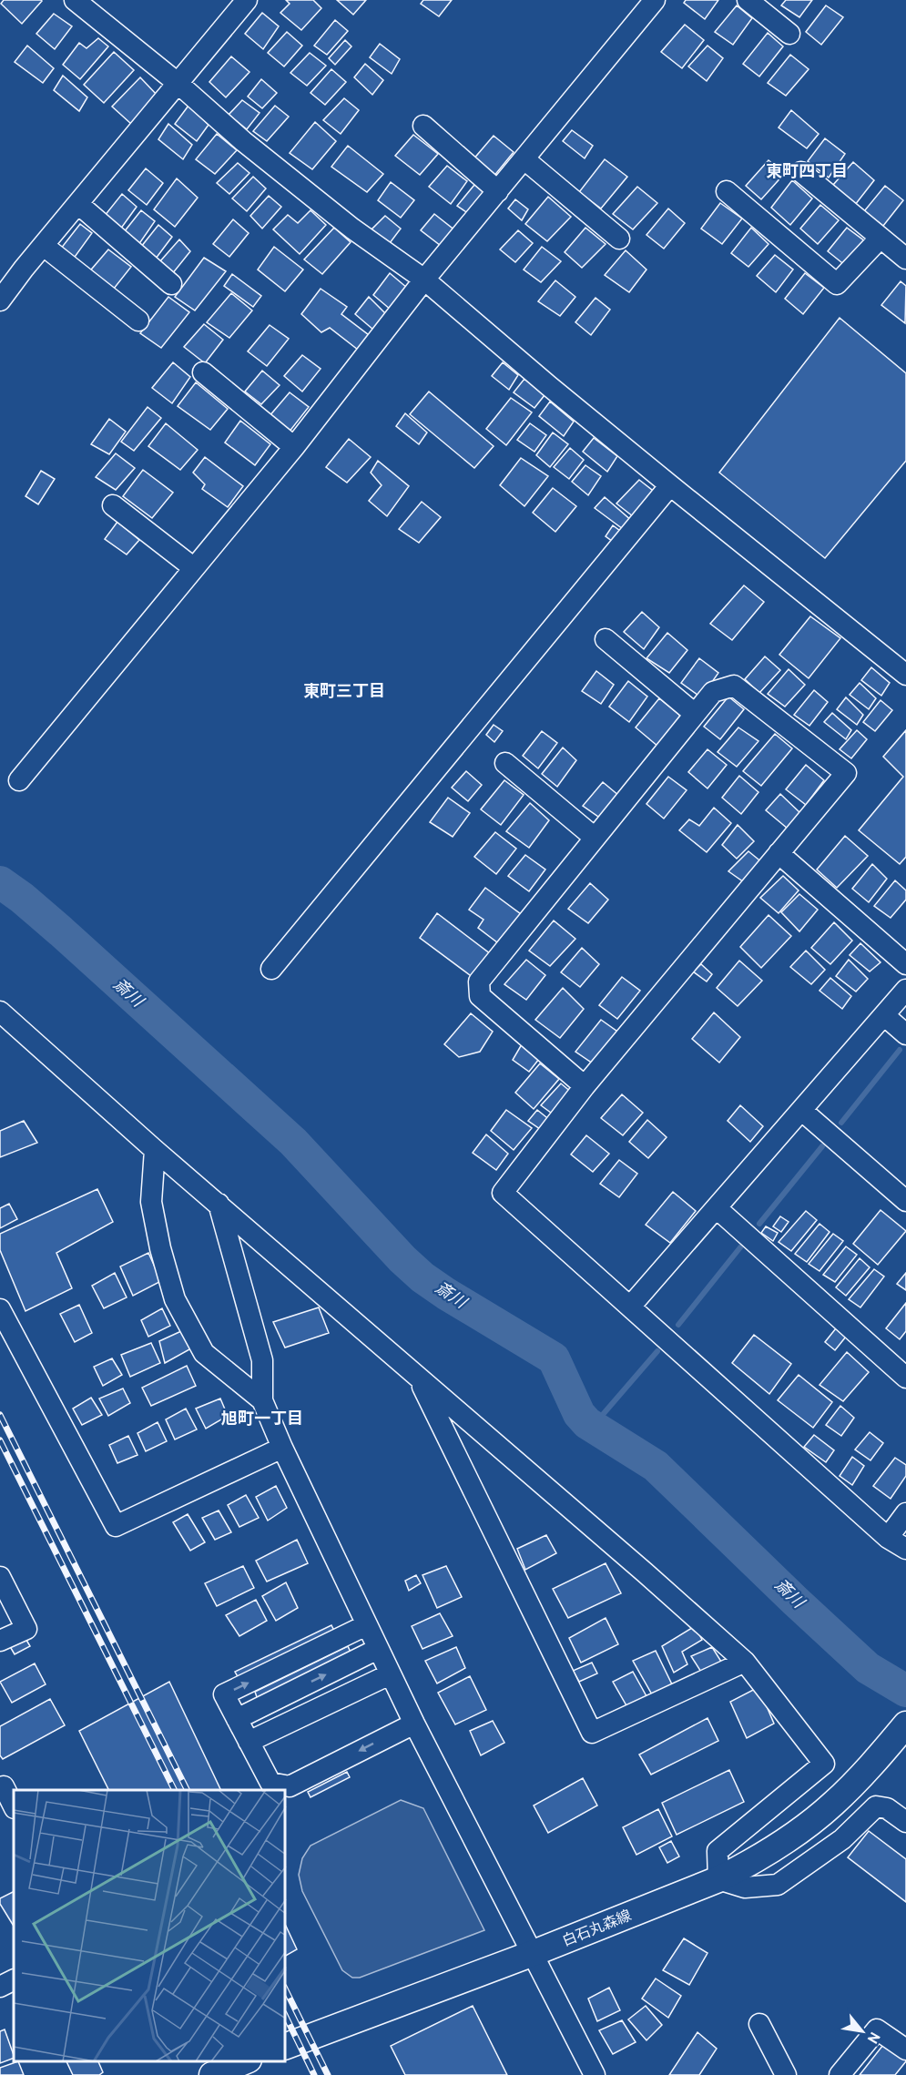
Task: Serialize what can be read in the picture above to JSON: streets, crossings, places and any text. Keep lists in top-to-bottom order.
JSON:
{
  "streets": {
    "main road": ["白石丸森線"]
  },
  "districts": ["東町四丁目", "東町三丁目", "旭町一丁目"],
  "water": ["斎川"],
  "north": "bottom right"
}
